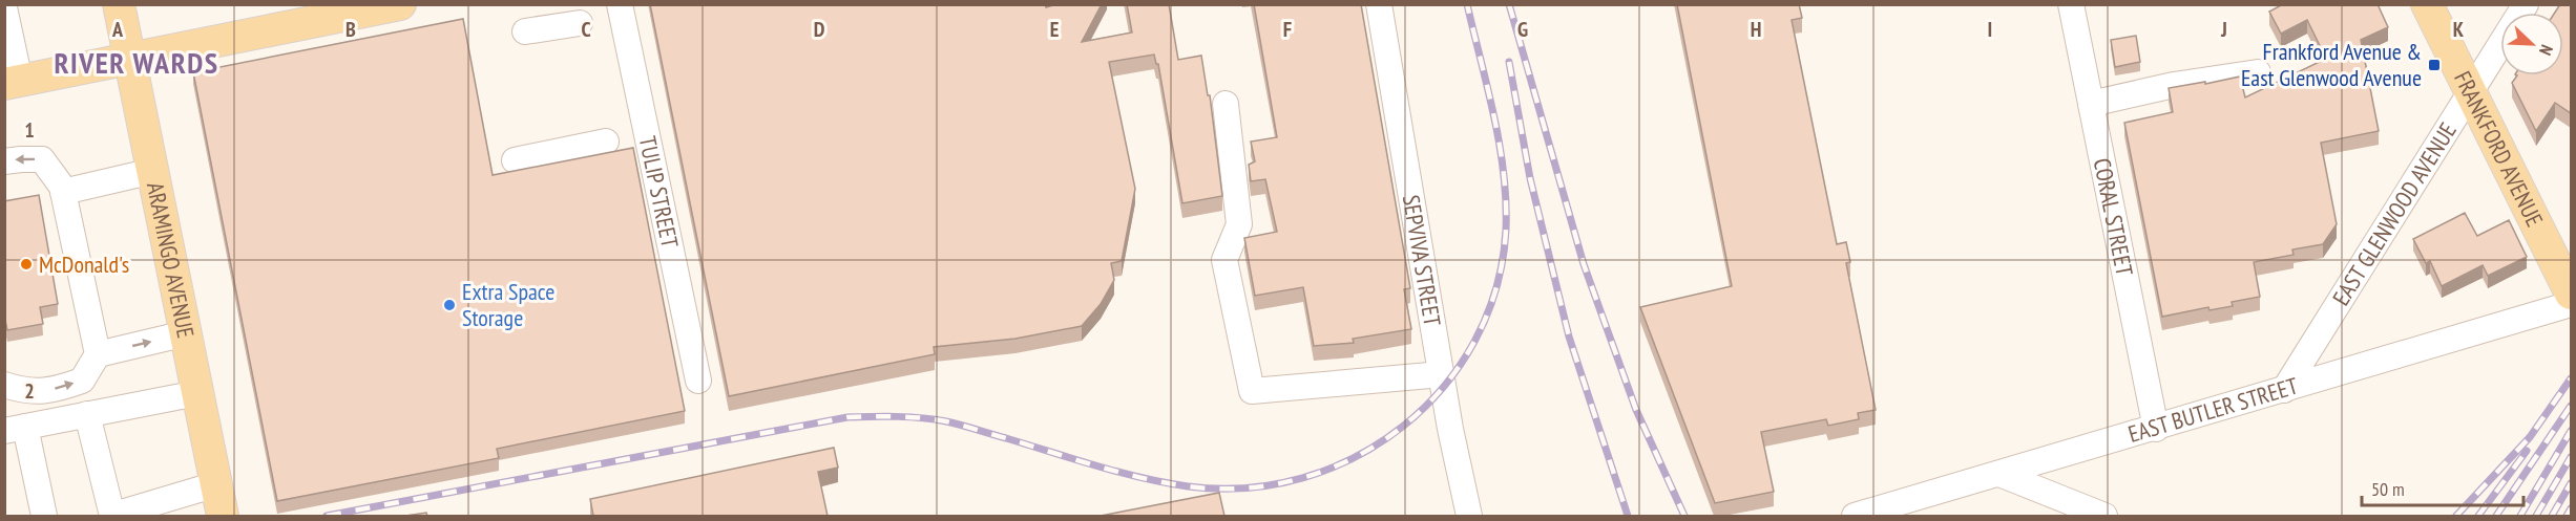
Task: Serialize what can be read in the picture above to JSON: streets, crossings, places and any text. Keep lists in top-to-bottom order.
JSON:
{
  "streets": {
    "main road": ["FRANKFORD AVENUE", "ARAMINGO AVENUE"],
    "street": [
      "TULIP STREET",
      "EAST GLENWOOD AVENUE",
      "CORAL STREET",
      "SEPVIVA STREET",
      "EAST BUTLER STREET"
    ]
  },
  "crossings": [
    ["FRANKFORD AVENUE", "EAST GLENWOOD AVENUE"],
    ["EAST GLENWOOD AVENUE", "EAST BUTLER STREET"],
    ["CORAL STREET", "EAST BUTLER STREET"]
  ],
  "districts": ["RIVER WARDS"],
  "places": {
    "transit": ["Frankford Avenue & East Glenwood Avenue"],
    "other": ["McDonald's", "Extra Space Storage"]
  },
  "scale_bar": "50 m",
  "north": "bottom right",
  "grid": {
    "columns": [
      "A",
      "B",
      "C",
      "D",
      "E",
      "F",
      "G",
      "H",
      "I",
      "J",
      "K"
    ],
    "rows": ["1", "2"]
  }
}
